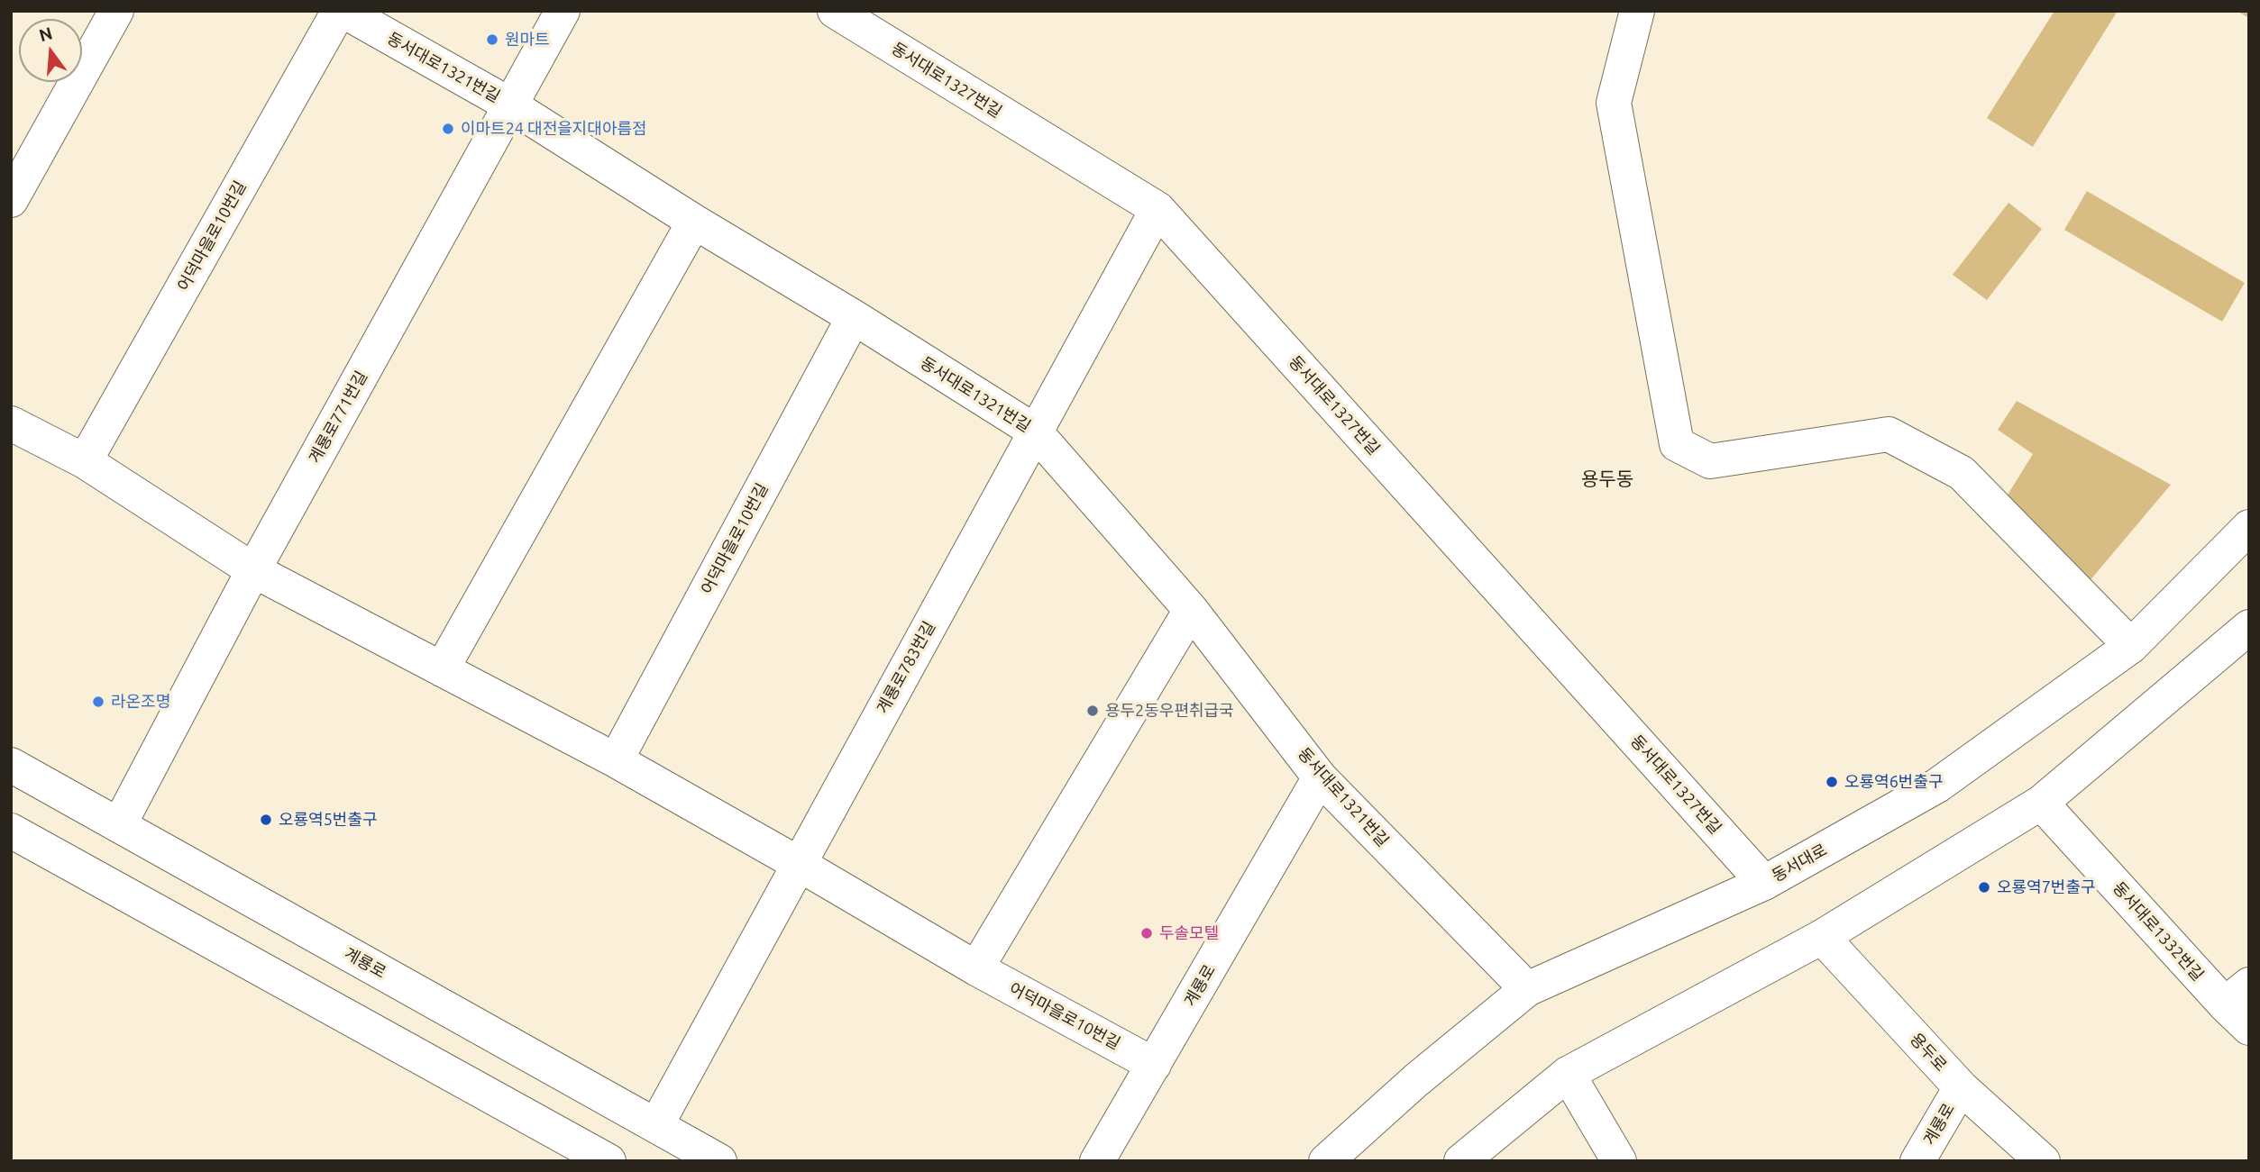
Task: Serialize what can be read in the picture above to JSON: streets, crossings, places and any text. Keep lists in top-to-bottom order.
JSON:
{
  "streets": {
    "street": [
      "동서대로1321번길",
      "동서대로1327번길",
      "어덕마을로10번길",
      "계룡로771번길",
      "계룡로783번길",
      "동서대로",
      "동서대로1332번길",
      "계룡로",
      "용두로"
    ]
  },
  "crossings": [
    ["동서대로1321번길", "어덕마을로10번길"],
    ["동서대로1321번길", "계룡로771번길"],
    ["동서대로1321번길", "계룡로783번길"],
    ["동서대로1321번길", "동서대로"],
    ["동서대로1321번길", "계룡로"],
    ["동서대로1327번길", "계룡로783번길"],
    ["동서대로1327번길", "동서대로"],
    ["어덕마을로10번길", "계룡로771번길"],
    ["어덕마을로10번길", "계룡로783번길"],
    ["어덕마을로10번길", "계룡로"],
    ["계룡로771번길", "계룡로"],
    ["계룡로783번길", "계룡로"],
    ["계룡로", "용두로"]
  ],
  "districts": ["용두동"],
  "places": [
    "원마트",
    "이마트24 대전을지대아름점",
    "라온조명",
    "용두2동우편취급국",
    "오룡역6번출구",
    "오룡역5번출구",
    "오룡역7번출구",
    "두솔모텔"
  ],
  "north": "top"
}
